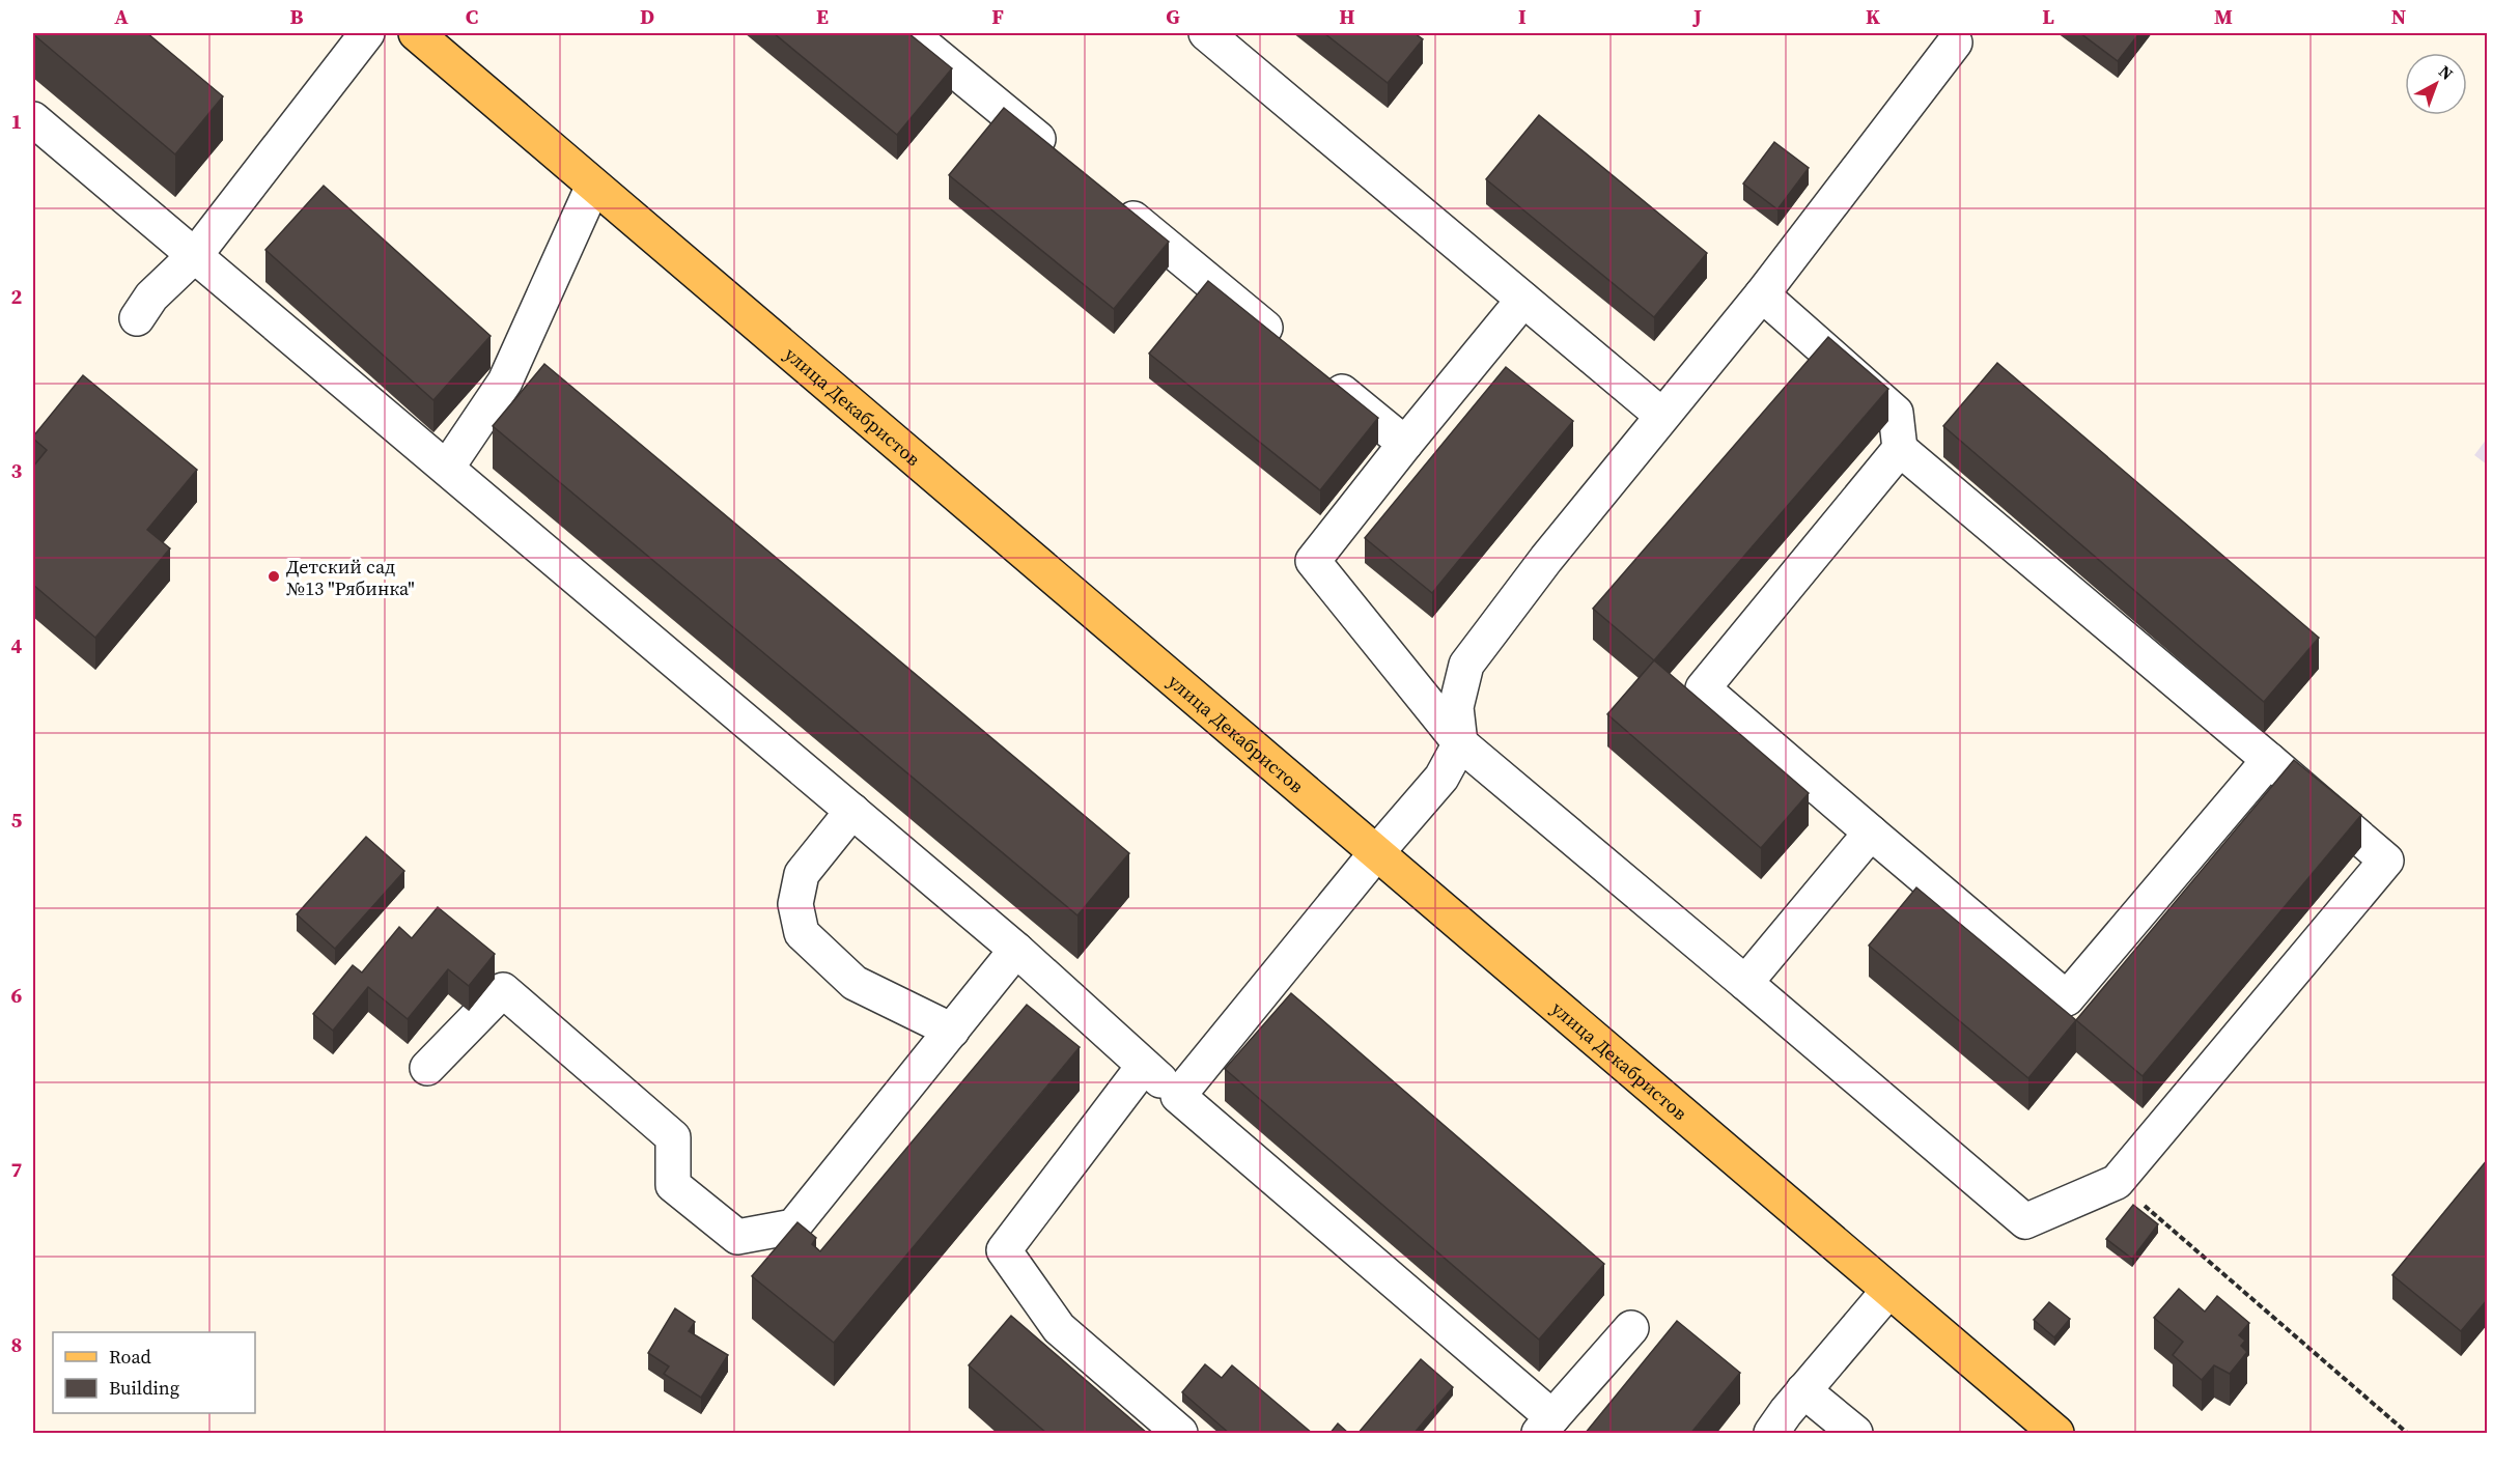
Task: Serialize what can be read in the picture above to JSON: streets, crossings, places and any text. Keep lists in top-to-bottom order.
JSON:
{
  "streets": {
    "main road": ["улица Декабристов"]
  },
  "places": ["Детский сад №13 \"Рябинка\""],
  "legend": ["Road", "Building"],
  "north": "top right",
  "grid": {
    "columns": [
      "A",
      "B",
      "C",
      "D",
      "E",
      "F",
      "G",
      "H",
      "I",
      "J",
      "K",
      "L",
      "M",
      "N"
    ],
    "rows": [
      "1",
      "2",
      "3",
      "4",
      "5",
      "6",
      "7",
      "8"
    ]
  }
}
